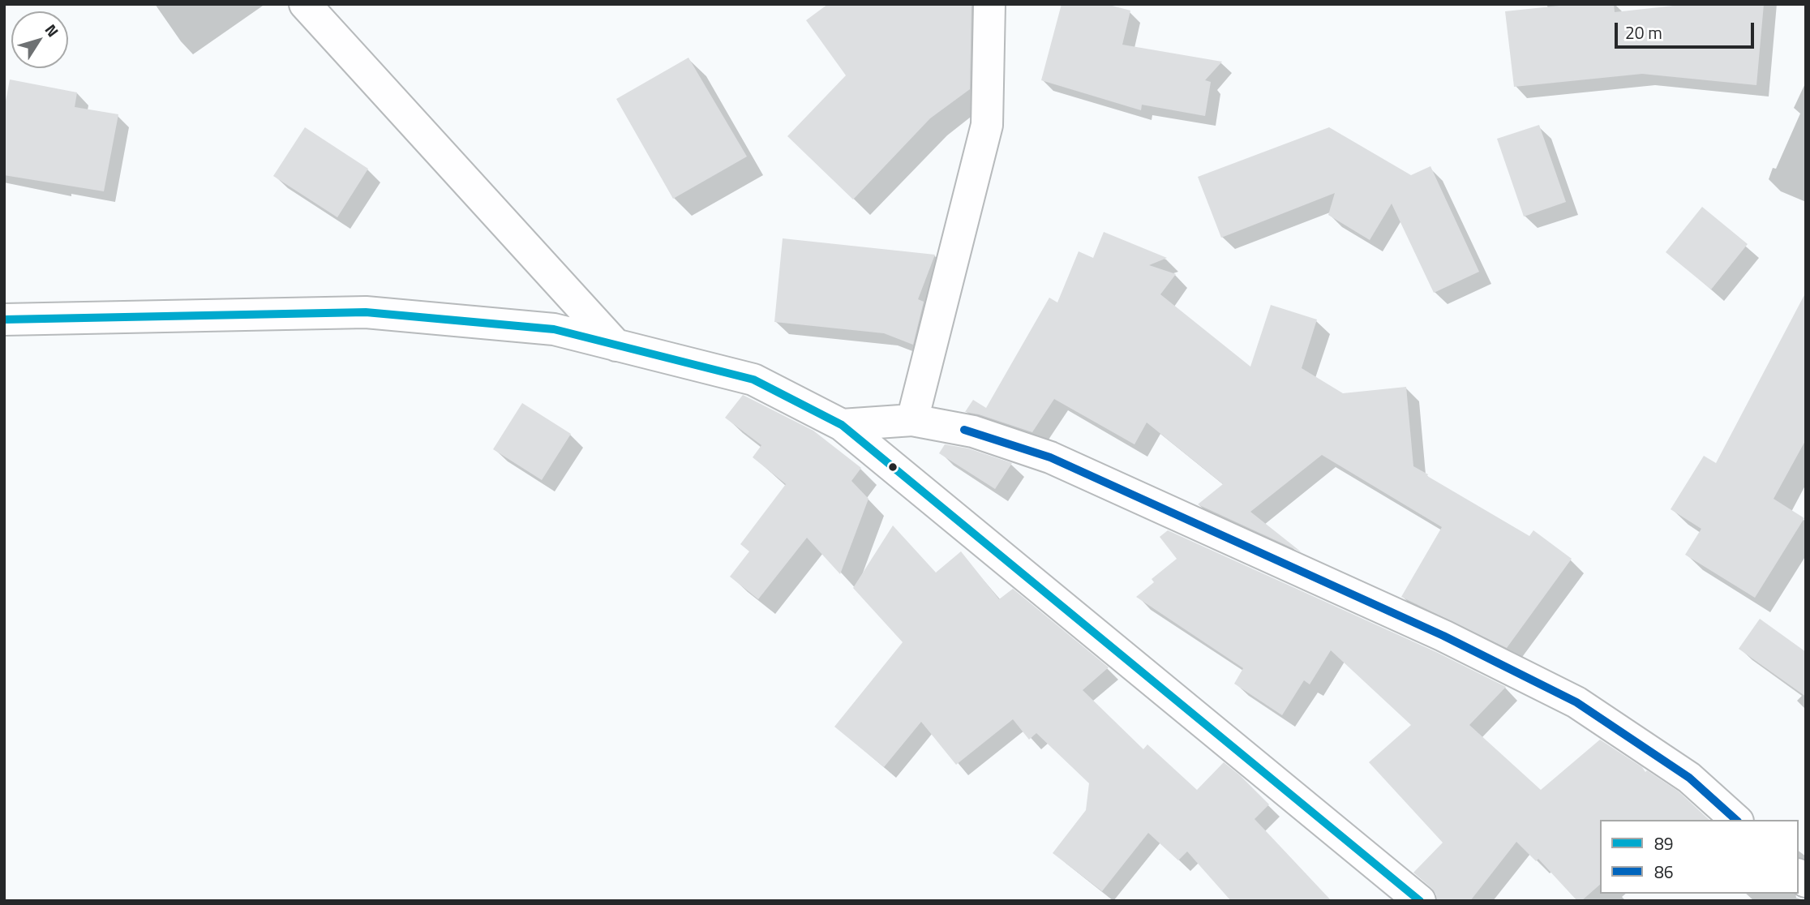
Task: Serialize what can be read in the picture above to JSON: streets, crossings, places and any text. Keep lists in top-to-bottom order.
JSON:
{
  "lines": ["transit line 89", "transit line 86"],
  "legend": ["89", "86"],
  "scale_bar": "20 m",
  "north": "top right"
}
